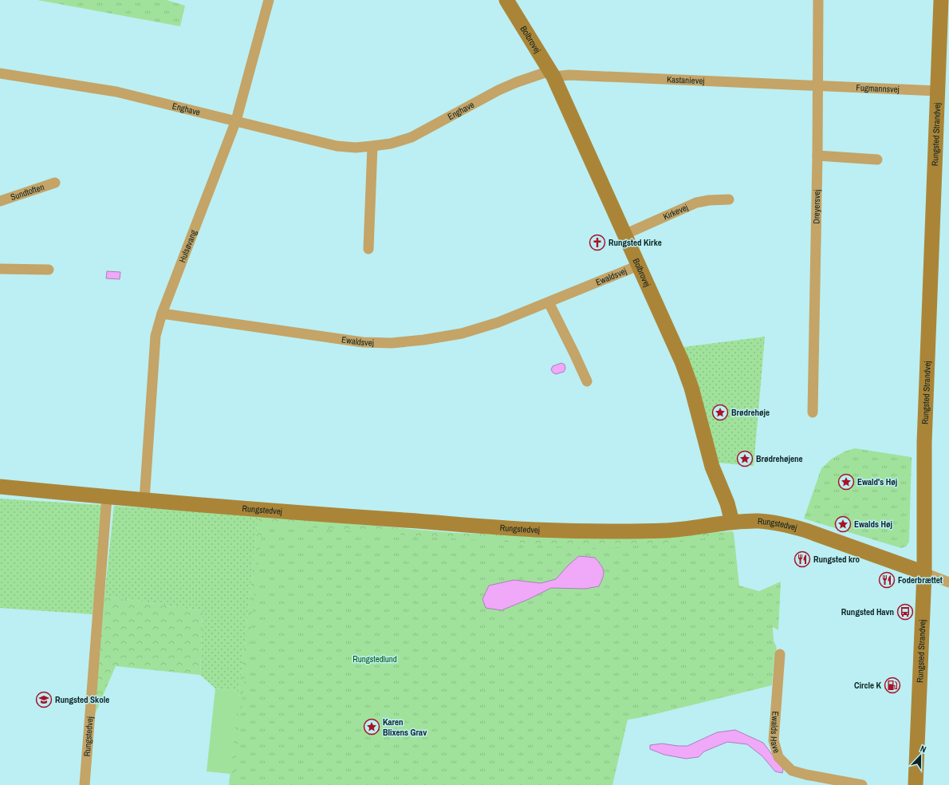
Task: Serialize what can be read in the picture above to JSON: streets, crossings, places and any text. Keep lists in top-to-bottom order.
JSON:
{
  "streets": {
    "main road": ["Bolbrovej", "Rungsted Strandvej", "Rungstedvej"],
    "street": [
      "Kastanievej",
      "Fugmannsvej",
      "Enghave",
      "Sundtoften",
      "Dreyersvej",
      "Kirkevej",
      "Hulsøvang",
      "Ewaldsvej",
      "Ewalds Have"
    ]
  },
  "crossings": [
    ["Bolbrovej", "Kastanievej"],
    ["Bolbrovej", "Enghave"],
    ["Bolbrovej", "Kirkevej"],
    ["Bolbrovej", "Ewaldsvej"],
    ["Bolbrovej", "Rungstedvej"],
    ["Kastanievej", "Fugmannsvej"],
    ["Kastanievej", "Enghave"],
    ["Kastanievej", "Dreyersvej"],
    ["Fugmannsvej", "Rungsted Strandvej"],
    ["Fugmannsvej", "Dreyersvej"],
    ["Enghave", "Hulsøvang"],
    ["Rungsted Strandvej", "Rungstedvej"],
    ["Hulsøvang", "Ewaldsvej"],
    ["Hulsøvang", "Rungstedvej"]
  ],
  "parks": ["Rungstedlund"],
  "places": {
    "church": ["Rungsted Kirke"],
    "place": [
      "Brødrehøje",
      "Brødrehøjene",
      "Ewald's Høj",
      "Ewalds Høj",
      "Karen Blixens Grav"
    ],
    "restaurant": ["Rungsted kro", "Foderbrættet"],
    "bus stop": ["Rungsted Havn"],
    "fuel station": ["Circle K"],
    "school or university": ["Rungsted Skole"]
  },
  "north": "top"
}
